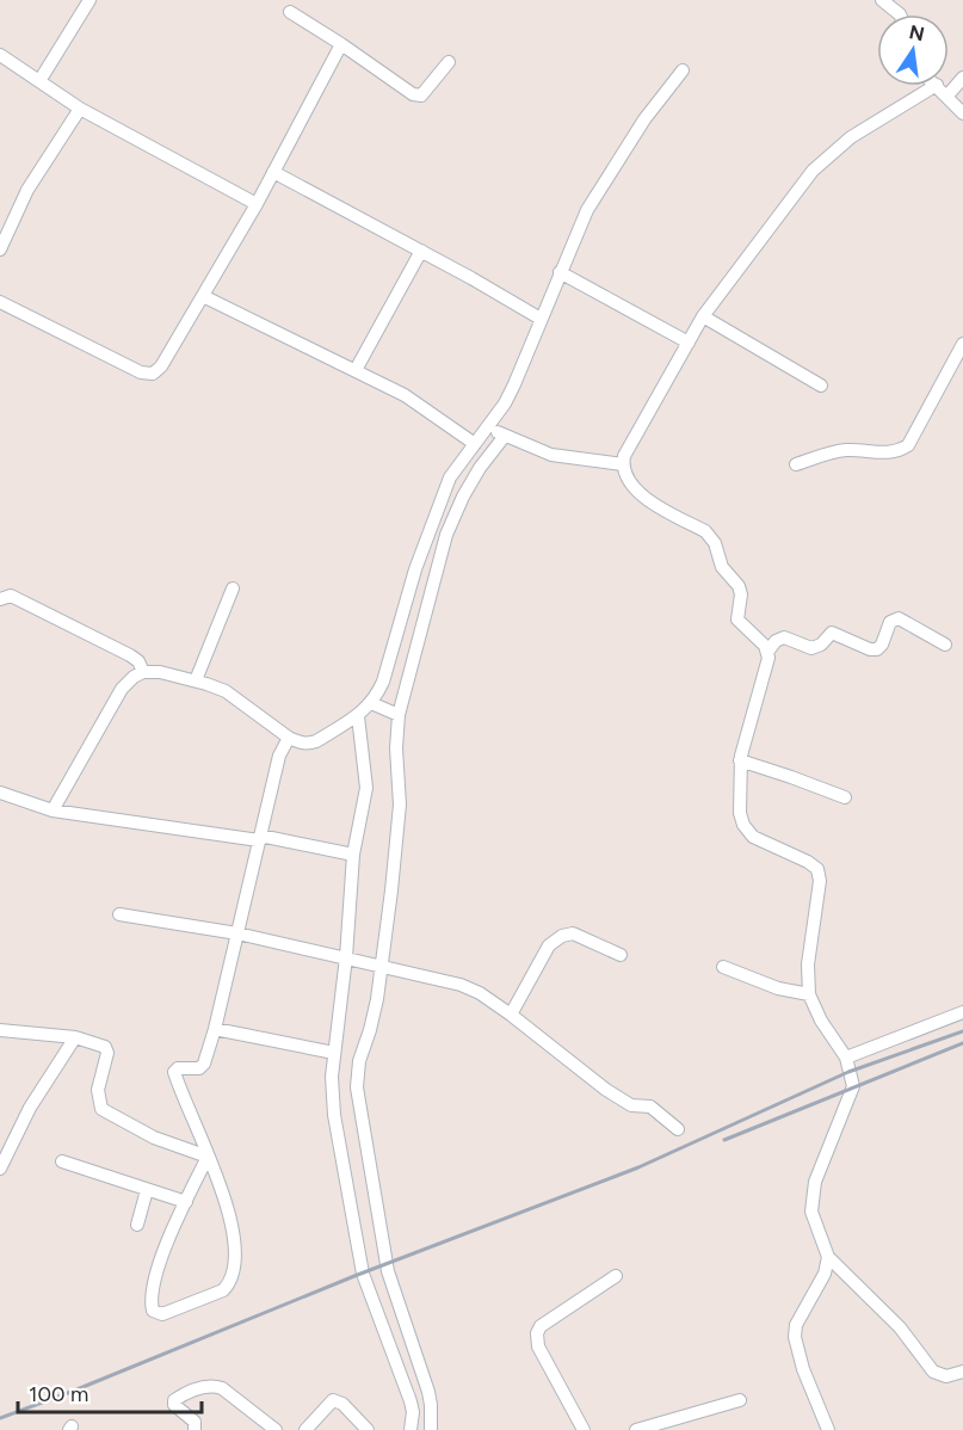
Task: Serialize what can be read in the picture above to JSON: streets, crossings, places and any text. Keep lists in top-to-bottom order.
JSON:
{
  "scale_bar": "100 m",
  "north": "top"
}
